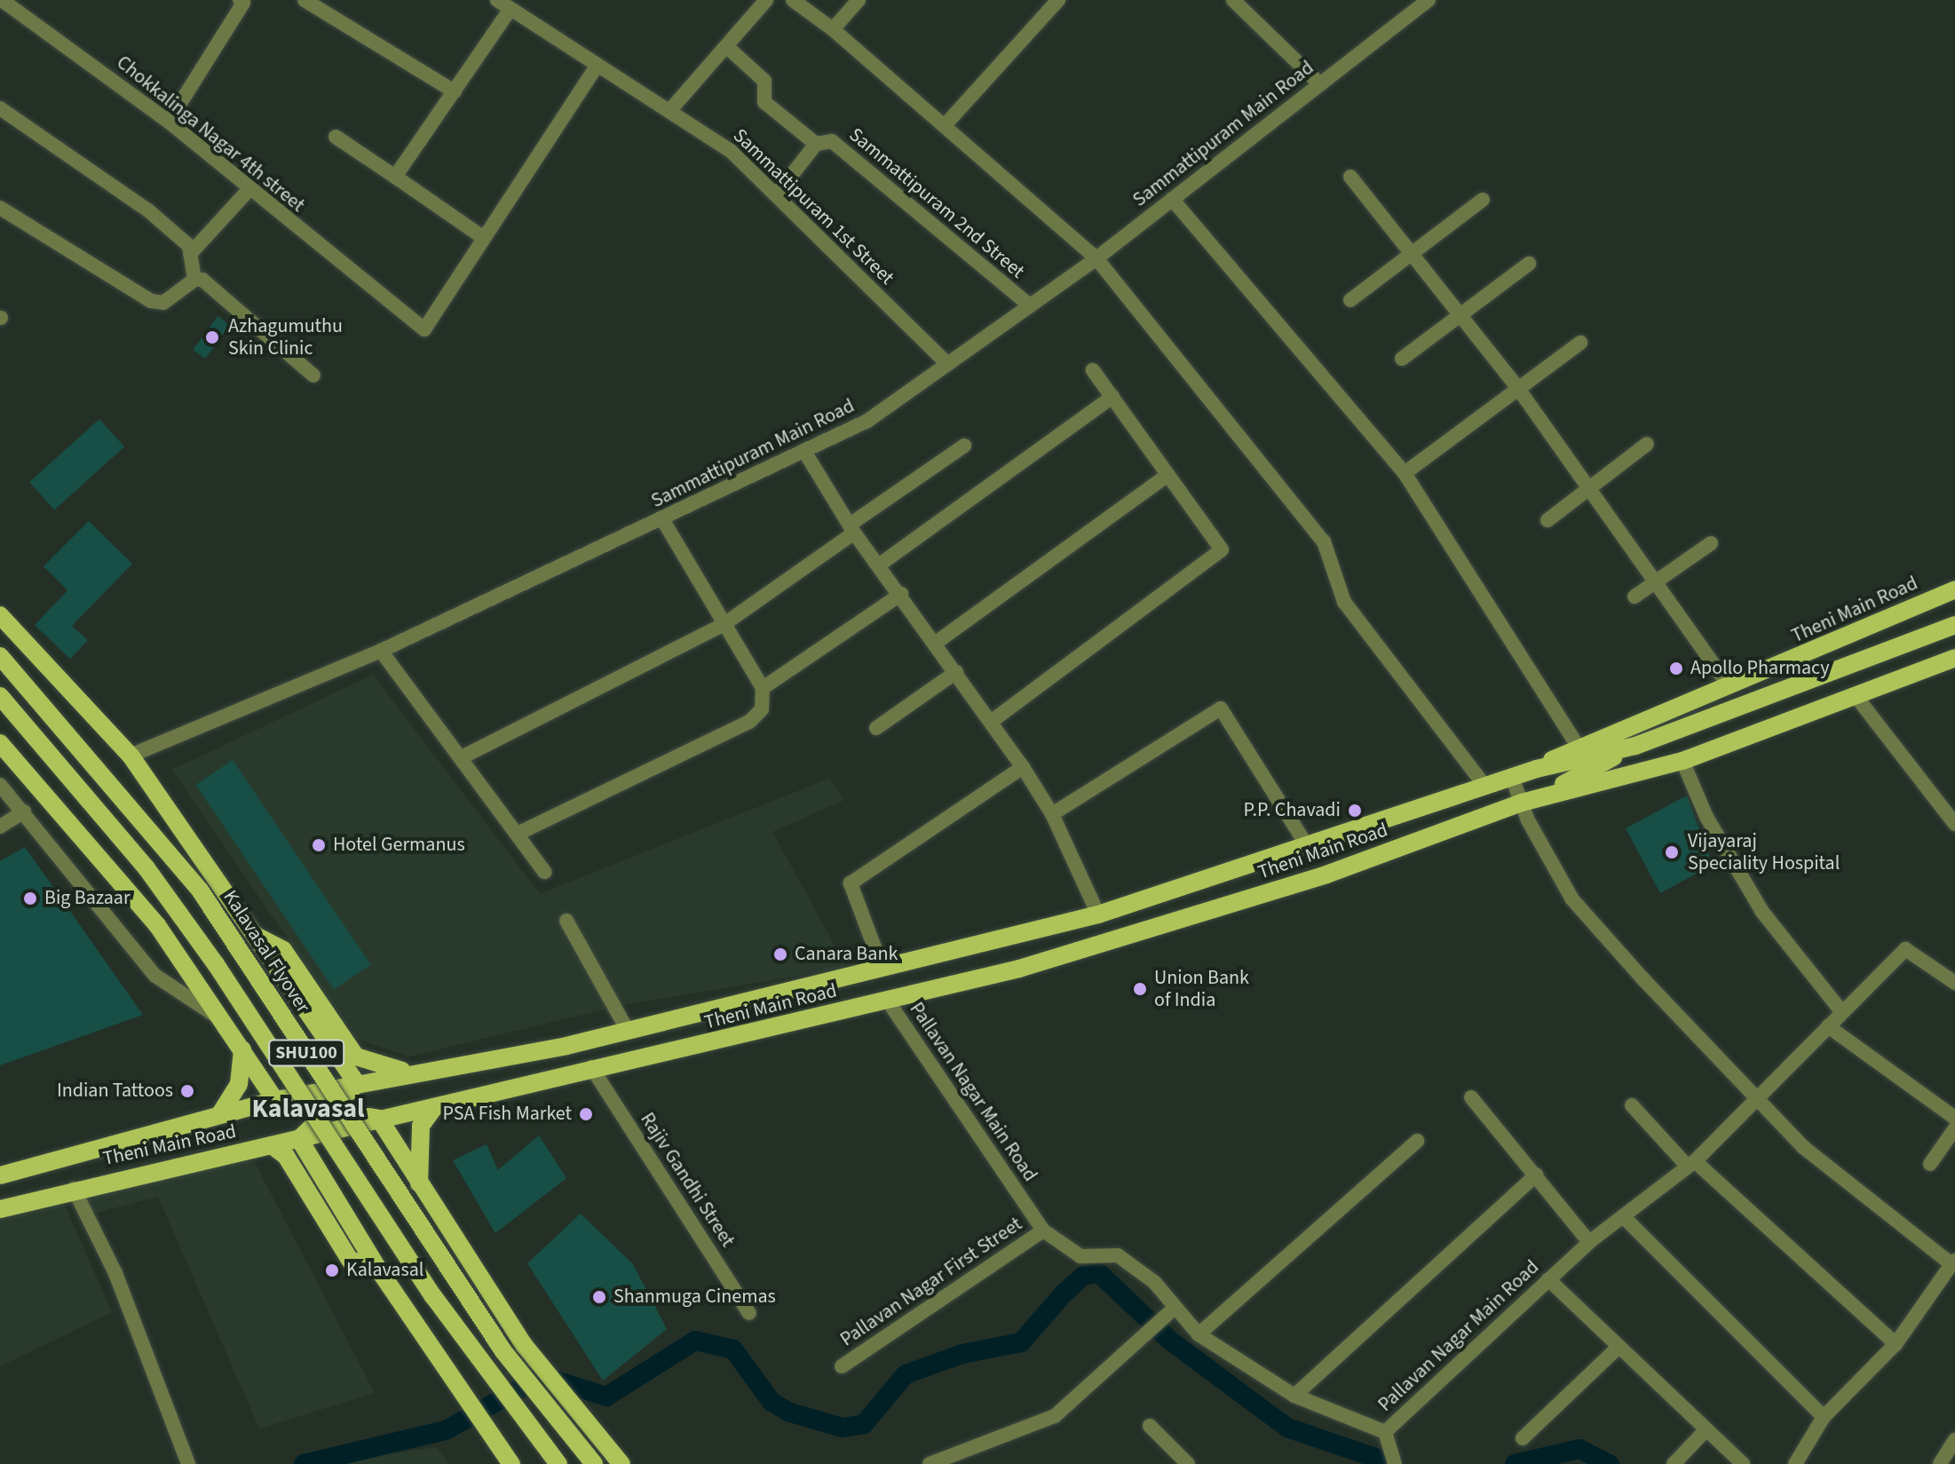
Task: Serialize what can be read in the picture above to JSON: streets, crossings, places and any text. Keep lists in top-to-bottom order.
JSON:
{
  "streets": {
    "main road": ["Theni Main Road", "Kalavasal Flyover", "SHU100"],
    "street": [
      "Chokkalinga Nagar 4th street",
      "Sammattipuram Main Road",
      "Sammattipuram 2nd Street",
      "Sammattipuram 1st Street",
      "Pallavan Nagar Main Road",
      "Rajiv Gandhi Street",
      "Pallavan Nagar First Street"
    ]
  },
  "crossings": [
    ["Sammattipuram Main Road", "Sammattipuram 2nd Street"],
    ["Sammattipuram Main Road", "Sammattipuram 1st Street"],
    ["Theni Main Road", "Pallavan Nagar Main Road"],
    ["Theni Main Road", "Rajiv Gandhi Street"],
    ["Pallavan Nagar Main Road", "Pallavan Nagar First Street"]
  ],
  "districts": ["Kalavasal"],
  "places": [
    "Azhagumuthu Skin Clinic",
    "Apollo Pharmacy",
    "P.P. Chavadi",
    "Hotel Germanus",
    "Vijayaraj Speciality Hospital",
    "Big Bazaar",
    "Canara Bank",
    "Union Bank of India",
    "Indian Tattoos",
    "PSA Fish Market",
    "Kalavasal",
    "Shanmuga Cinemas"
  ]
}
